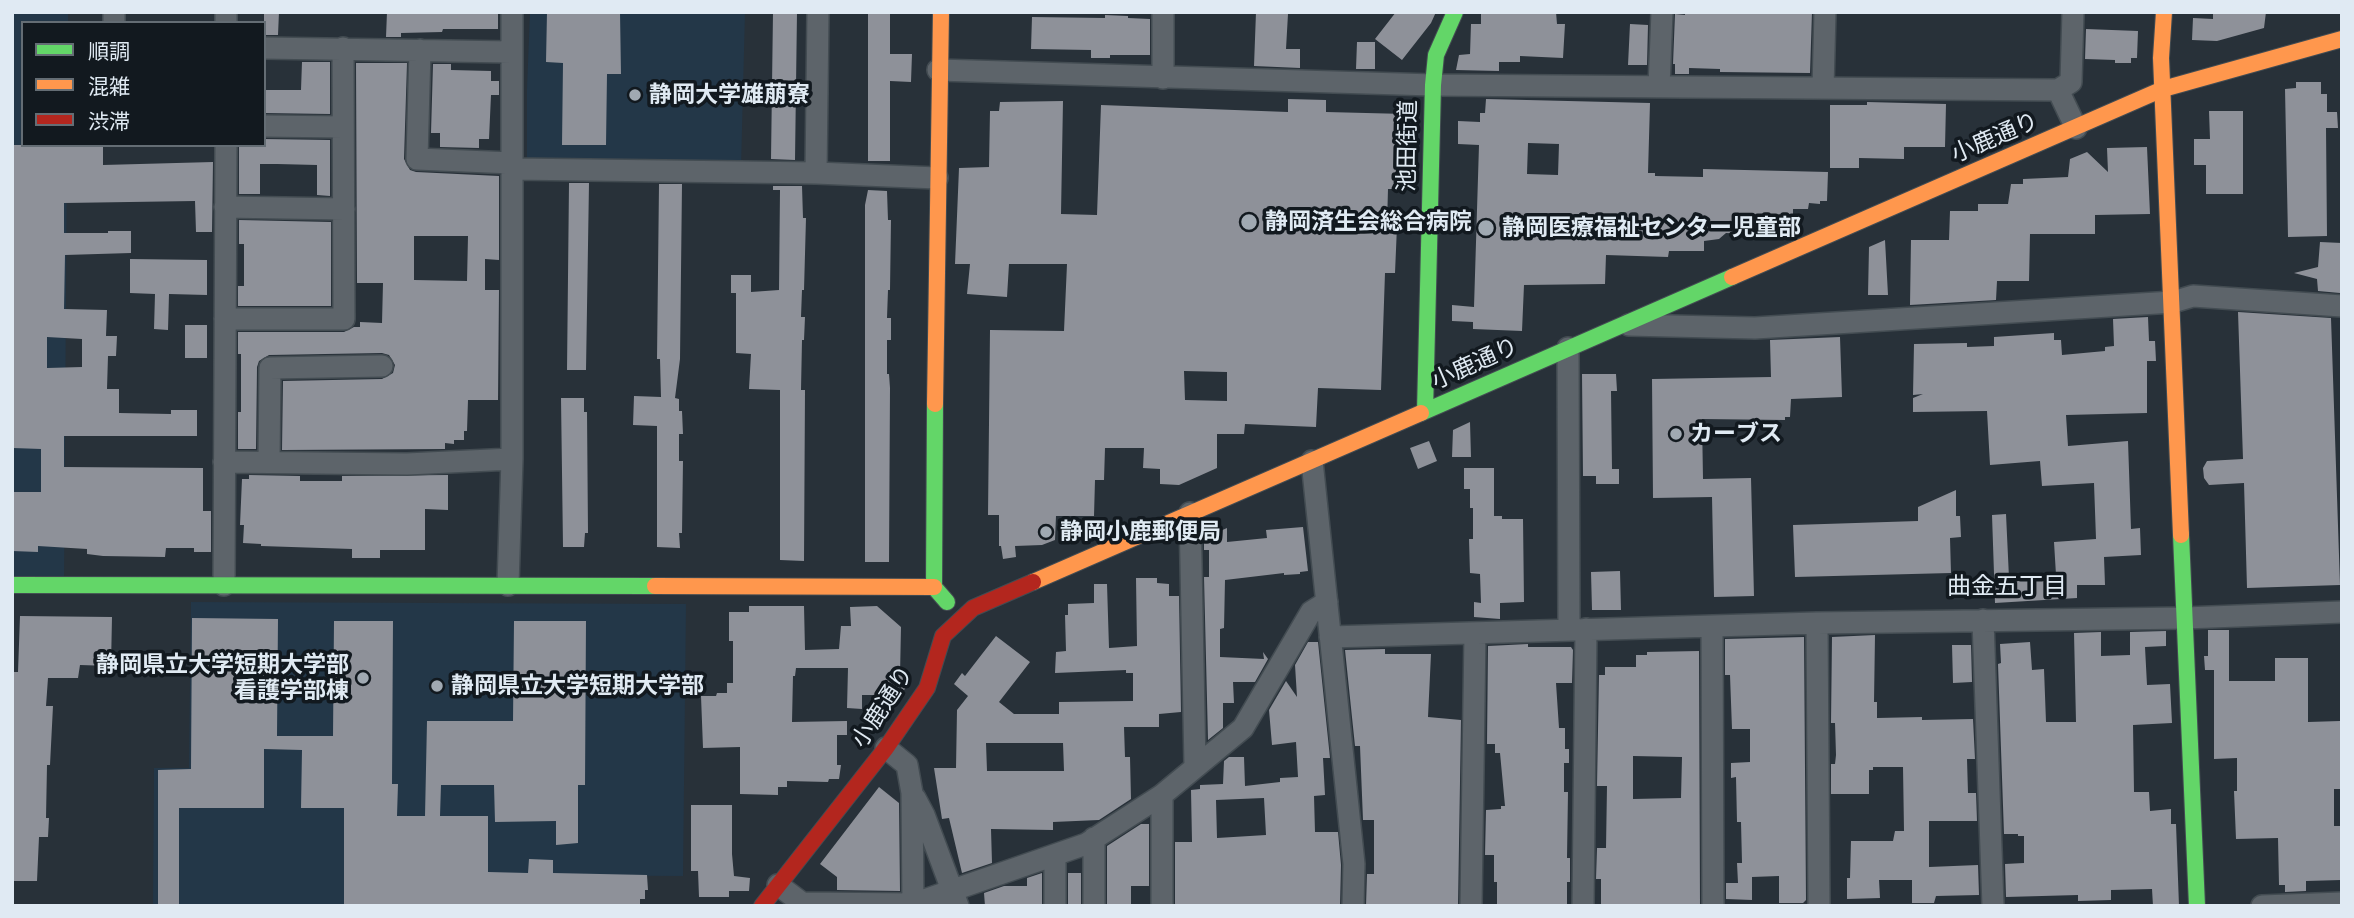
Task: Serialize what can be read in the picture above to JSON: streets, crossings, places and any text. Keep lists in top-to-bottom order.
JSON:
{
  "streets": {
    "street": ["小鹿通り", "池田街道"]
  },
  "crossings": [
    ["小鹿通り", "池田街道"]
  ],
  "districts": ["曲金五丁目"],
  "places": [
    "静岡大学雄萠寮",
    "静岡済生会総合病院",
    "静岡医療福祉センター児童部",
    "カーブス",
    "静岡小鹿郵便局",
    "静岡県立大学短期大学部 看護学部棟",
    "静岡県立大学短期大学部"
  ],
  "legend": ["順調", "混雑", "渋滞"]
}
